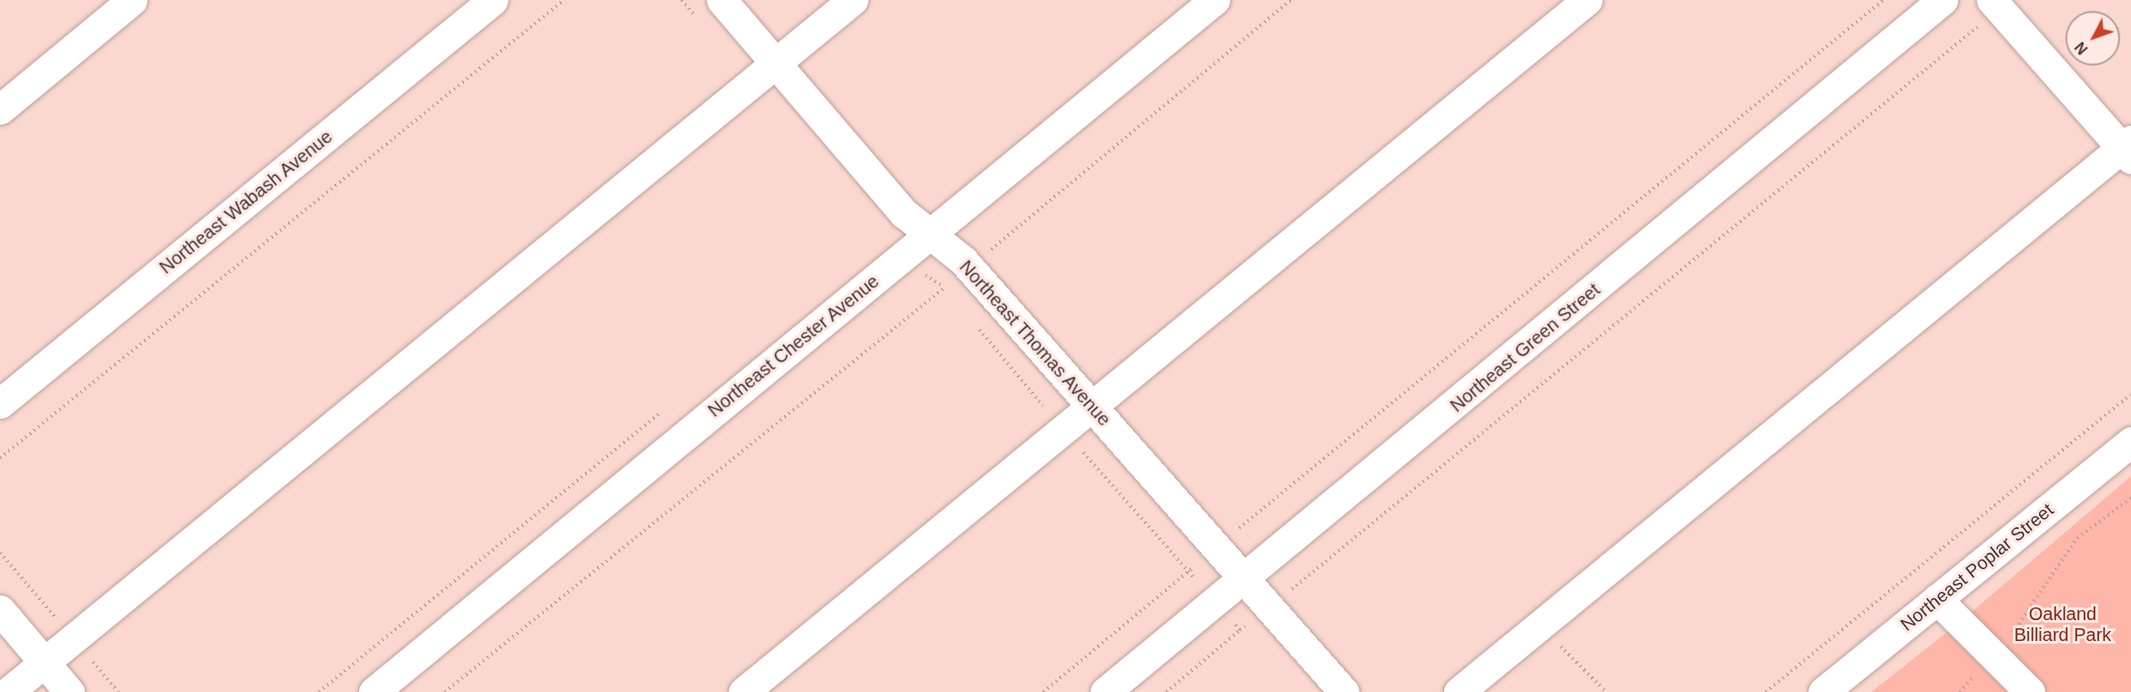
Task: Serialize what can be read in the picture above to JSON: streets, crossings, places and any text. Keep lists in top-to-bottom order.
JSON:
{
  "streets": {
    "street": [
      "Northeast Wabash Avenue",
      "Northeast Thomas Avenue",
      "Northeast Chester Avenue",
      "Northeast Green Street",
      "Northeast Poplar Street"
    ]
  },
  "crossings": [
    ["Northeast Thomas Avenue", "Northeast Chester Avenue"],
    ["Northeast Thomas Avenue", "Northeast Green Street"]
  ],
  "parks": ["Oakland Billiard Park"],
  "north": "bottom left"
}
